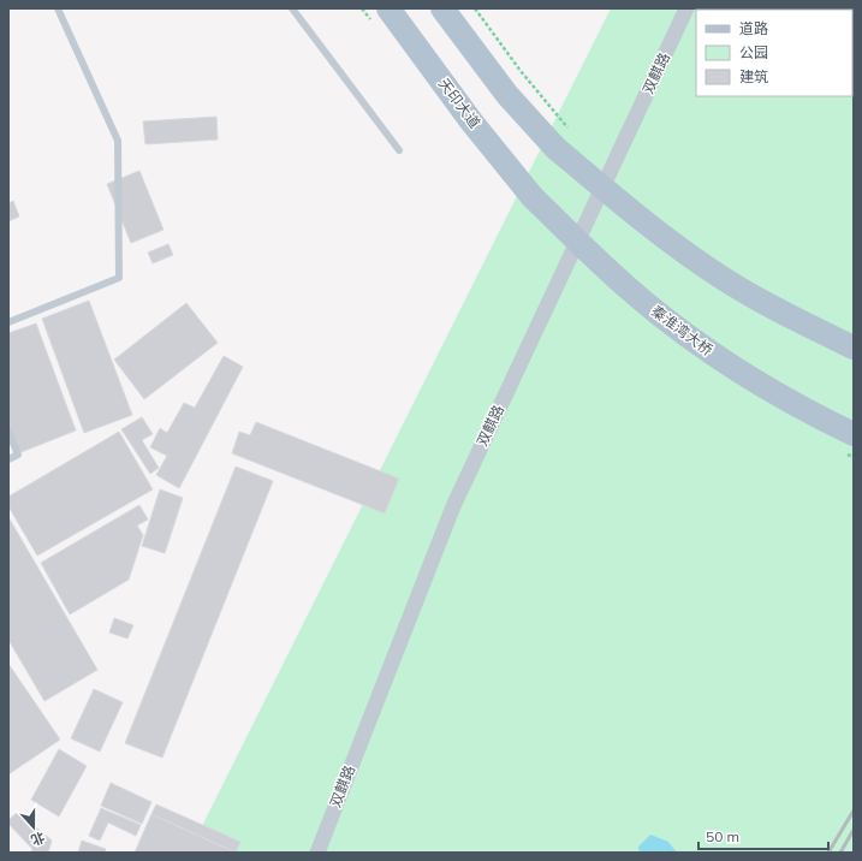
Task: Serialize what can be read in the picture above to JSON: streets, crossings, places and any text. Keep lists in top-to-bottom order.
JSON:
{
  "streets": {
    "main road": ["天印大道", "秦淮湾大桥"],
    "street": ["双麒路"]
  },
  "crossings": [
    ["天印大道", "秦淮湾大桥"]
  ],
  "legend": ["道路", "公园", "建筑"],
  "scale_bar": "50 m",
  "north": "bottom"
}
